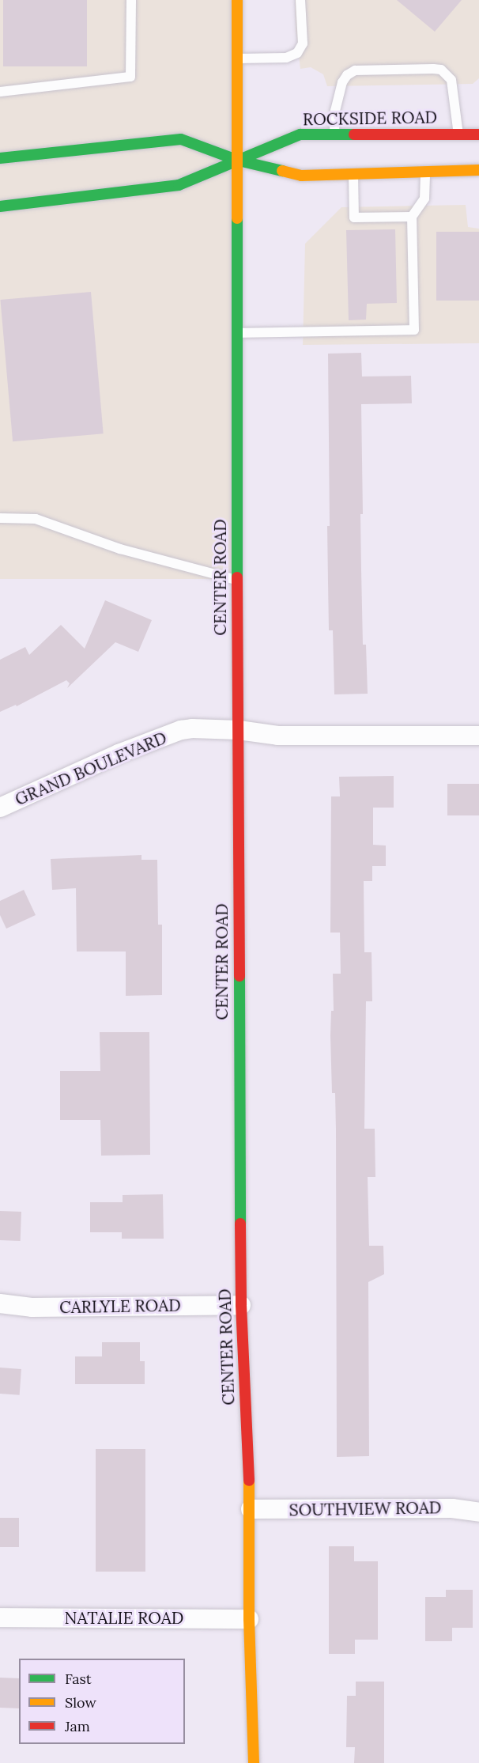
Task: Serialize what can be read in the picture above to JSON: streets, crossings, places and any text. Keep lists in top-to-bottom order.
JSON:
{
  "streets": {
    "main road": ["ROCKSIDE ROAD", "CENTER ROAD"],
    "street": [
      "GRAND BOULEVARD",
      "CARLYLE ROAD",
      "SOUTHVIEW ROAD",
      "NATALIE ROAD"
    ]
  },
  "crossings": [
    ["ROCKSIDE ROAD", "CENTER ROAD"],
    ["CENTER ROAD", "GRAND BOULEVARD"],
    ["CENTER ROAD", "CARLYLE ROAD"],
    ["CENTER ROAD", "SOUTHVIEW ROAD"],
    ["CENTER ROAD", "NATALIE ROAD"]
  ],
  "legend": ["Fast", "Slow", "Jam"]
}
